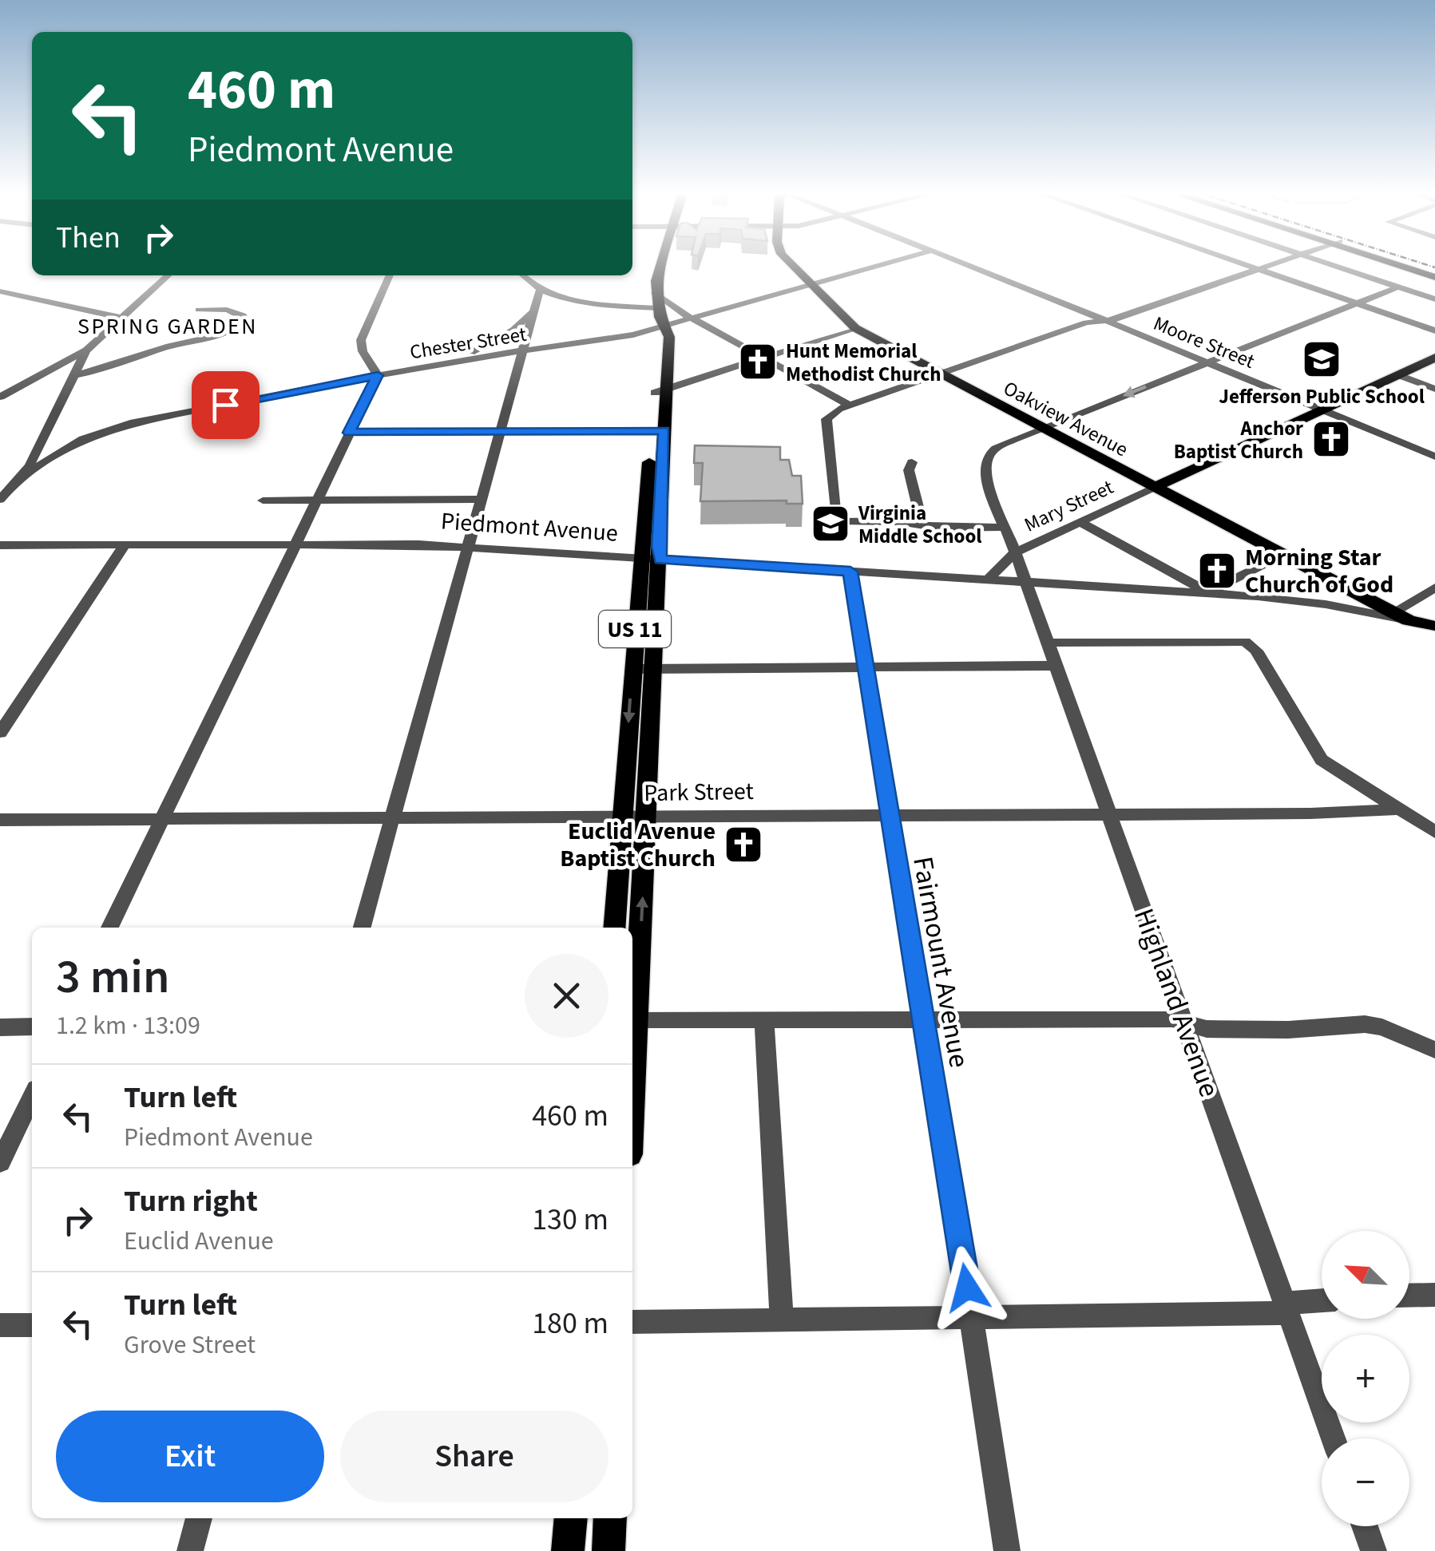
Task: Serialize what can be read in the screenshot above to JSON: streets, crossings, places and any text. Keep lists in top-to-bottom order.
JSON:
{
  "streets": {
    "main road": [
      "Oakview Avenue",
      "Mary Street",
      "Piedmont Avenue",
      "US 11"
    ],
    "street": [
      "Moore Street",
      "Chester Street",
      "Park Street",
      "Fairmount Avenue",
      "Highland Avenue"
    ]
  },
  "crossings": [
    ["Moore Street", "Mary Street"],
    ["Chester Street", "Oakview Avenue"],
    ["Chester Street", "US 11"],
    ["Oakview Avenue", "Mary Street"],
    ["Oakview Avenue", "Piedmont Avenue"],
    ["Oakview Avenue", "Highland Avenue"],
    ["Mary Street", "Piedmont Avenue"],
    ["Mary Street", "Highland Avenue"],
    ["Piedmont Avenue", "US 11"],
    ["Piedmont Avenue", "Fairmount Avenue"],
    ["Piedmont Avenue", "Highland Avenue"],
    ["US 11", "Park Street"],
    ["Park Street", "Fairmount Avenue"],
    ["Park Street", "Highland Avenue"]
  ],
  "districts": ["SPRING GARDEN"],
  "places": {
    "school or university": ["Jefferson Public School", "Virginia Middle School"],
    "church": [
      "Hunt Memorial Methodist Church",
      "Anchor Baptist Church",
      "Morning Star Church of God",
      "Euclid Avenue Baptist Church"
    ]
  },
  "north": "top left",
  "page": {
    "turn": ["460 m", "Piedmont Avenue"],
    "then": "Then",
    "heading": ["3 min", "1.2 km · 13:09"],
    "list": [
      {
        "name": "Turn left",
        "note": "Piedmont Avenue",
        "value": "460 m"
      },
      {
        "name": "Turn right",
        "note": "Euclid Avenue",
        "value": "130 m"
      },
      {
        "name": "Turn left",
        "note": "Grove Street",
        "value": "180 m"
      }
    ],
    "map_buttons": ["+", "−"],
    "buttons": ["Exit", "Share"]
  }
}
